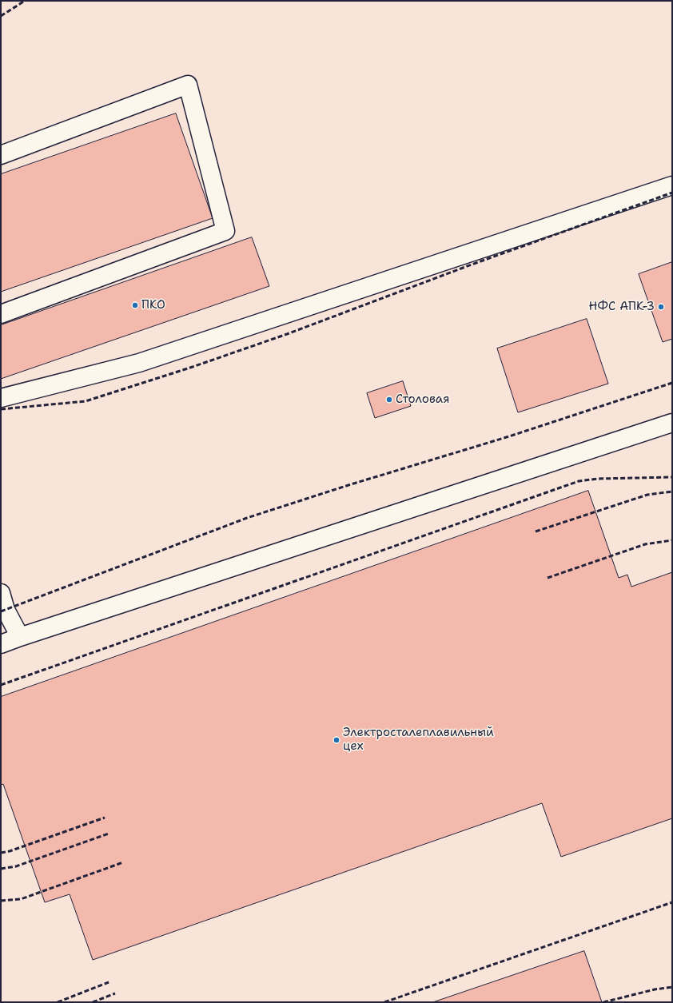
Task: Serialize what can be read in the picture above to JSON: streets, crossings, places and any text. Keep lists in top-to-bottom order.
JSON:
{
  "places": [
    "ПКО",
    "НФС АПК-3",
    "Столовая",
    "Электросталеплавильный цех"
  ]
}
